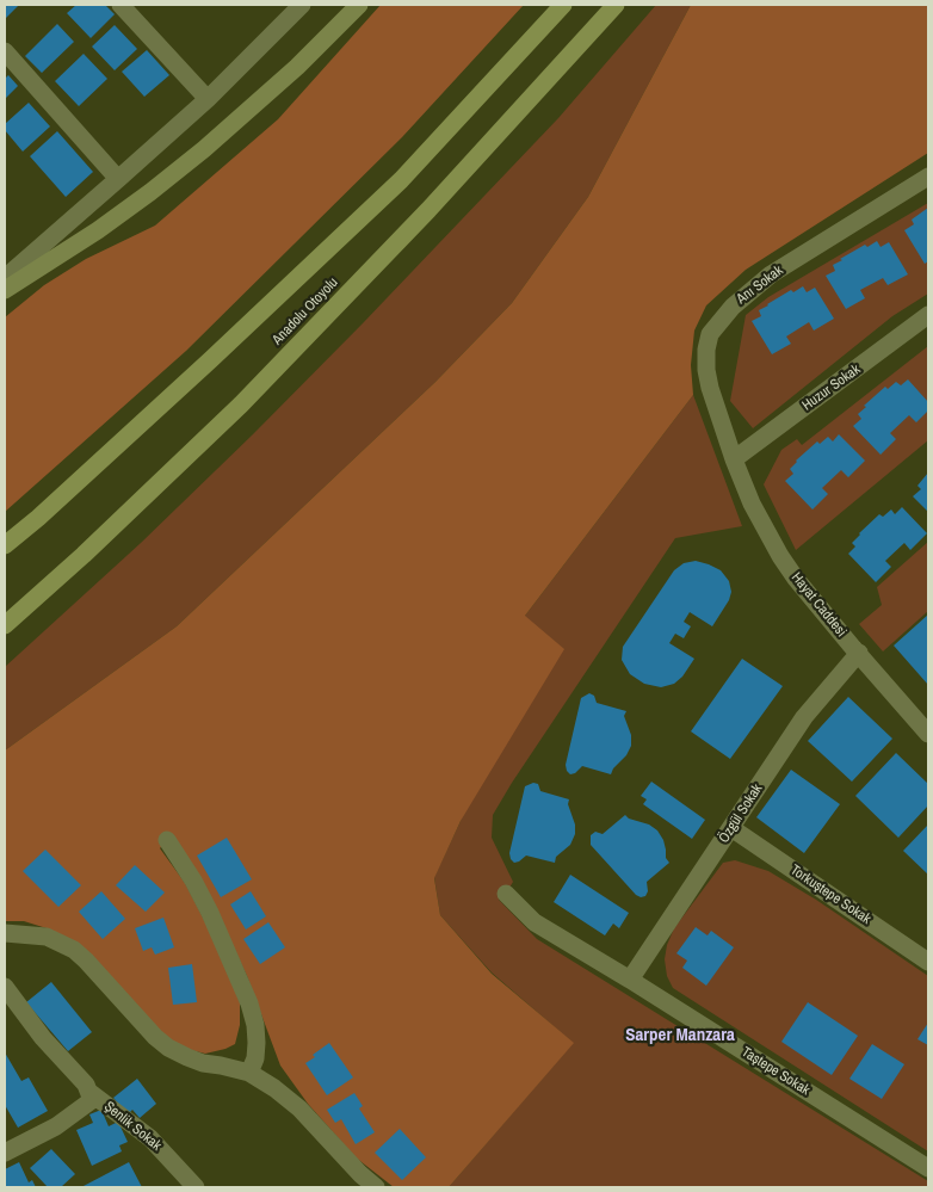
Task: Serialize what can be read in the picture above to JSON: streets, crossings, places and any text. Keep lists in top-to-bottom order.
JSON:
{
  "streets": {
    "highway": ["Anadolu Otoyolu"],
    "street": [
      "Anı Sokak",
      "Huzur Sokak",
      "Hayat Caddesi",
      "Özgül Sokak",
      "Torkuştepe Sokak",
      "Taştepe Sokak",
      "Şenlik Sokak"
    ]
  },
  "crossings": [
    ["Anı Sokak", "Huzur Sokak"],
    ["Anı Sokak", "Hayat Caddesi"],
    ["Huzur Sokak", "Hayat Caddesi"],
    ["Hayat Caddesi", "Özgül Sokak"],
    ["Özgül Sokak", "Torkuştepe Sokak"],
    ["Özgül Sokak", "Taştepe Sokak"]
  ],
  "districts": ["Sarper Manzara"]
}
